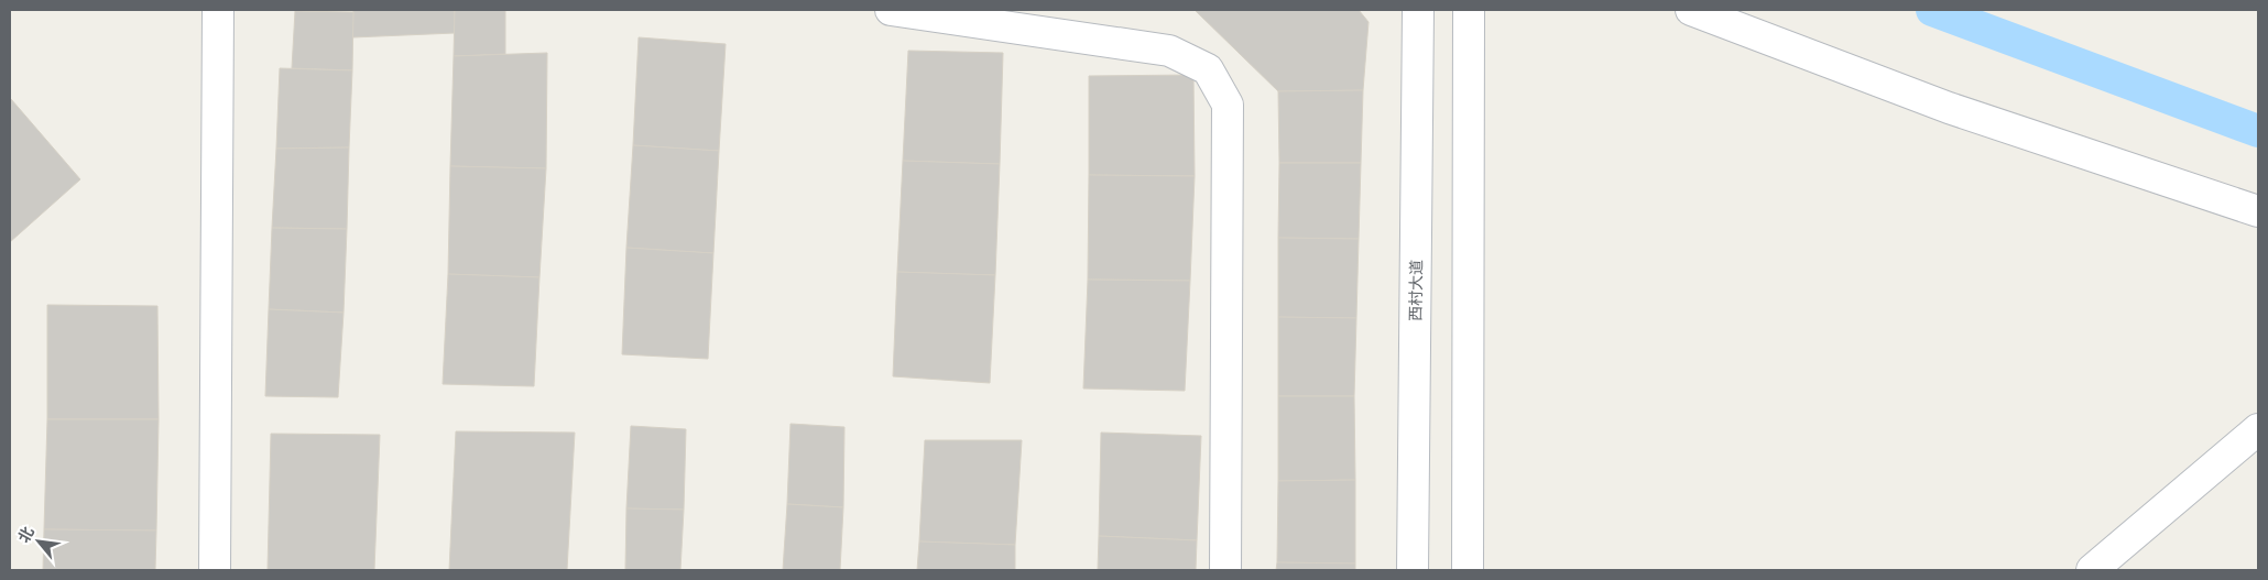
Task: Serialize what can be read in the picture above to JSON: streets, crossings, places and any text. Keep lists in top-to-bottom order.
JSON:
{
  "streets": {
    "street": ["西村大道"]
  },
  "north": "top left"
}
